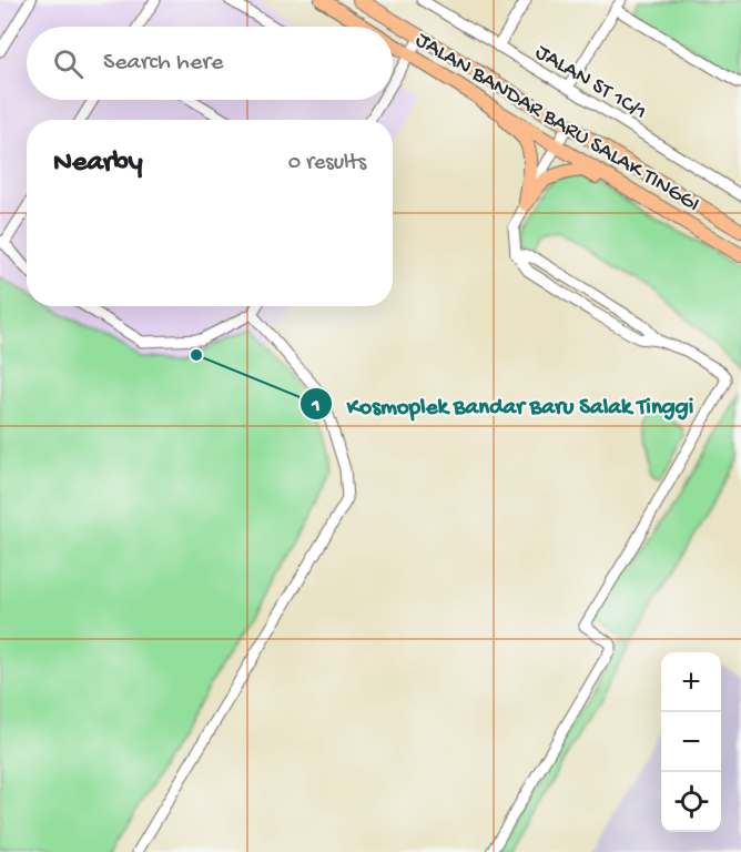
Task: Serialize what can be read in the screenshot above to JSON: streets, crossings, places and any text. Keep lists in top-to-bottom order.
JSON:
{
  "streets": {
    "main road": ["JALAN BANDAR BARU SALAK TINGGI"],
    "street": ["JALAN ST 1C/1"]
  },
  "places": ["Kosmoplek Bandar Baru Salak Tinggi"],
  "page": {
    "search": "Search here",
    "heading": ["Nearby", "0 results"],
    "map_buttons": ["+", "−"]
  }
}
